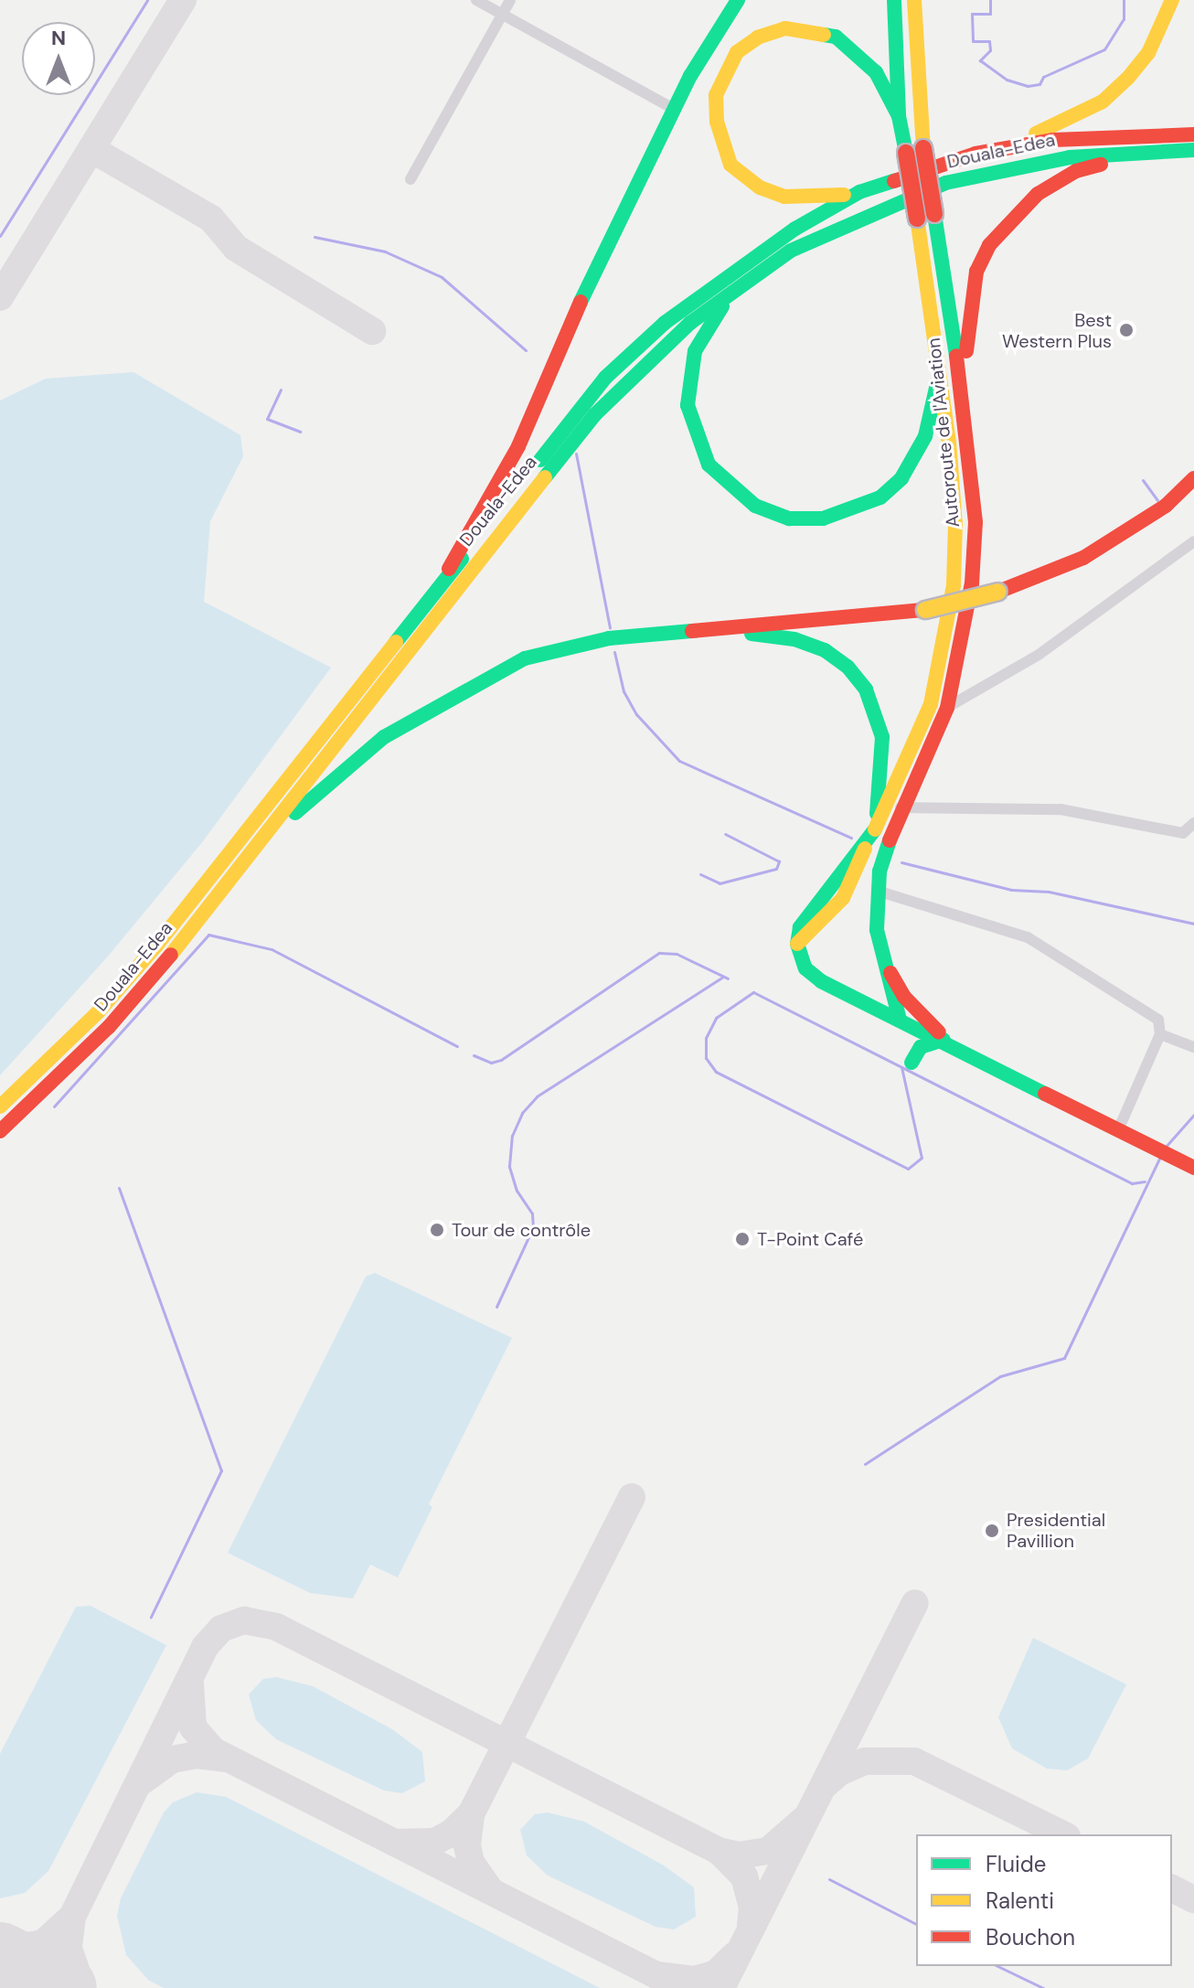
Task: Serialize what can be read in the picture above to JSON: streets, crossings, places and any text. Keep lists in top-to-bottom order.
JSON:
{
  "streets": {
    "main road": ["Douala-Edea", "Autoroute de l'Aviation"]
  },
  "places": [
    "Best Western Plus",
    "Tour de contrôle",
    "T-Point Café",
    "Presidential Pavillion"
  ],
  "legend": ["Fluide", "Ralenti", "Bouchon"],
  "north": "top"
}
